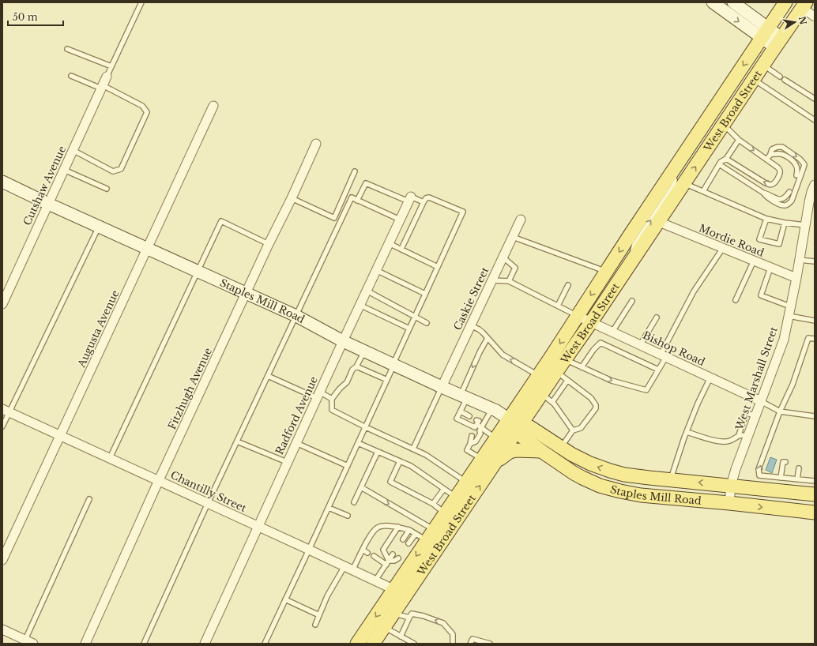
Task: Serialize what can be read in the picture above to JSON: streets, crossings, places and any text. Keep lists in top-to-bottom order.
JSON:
{
  "streets": {
    "main road": ["West Broad Street", "Staples Mill Road"],
    "street": [
      "Cutshaw Avenue",
      "Mordie Road",
      "Caskie Street",
      "Augusta Avenue",
      "Bishop Road",
      "West Marshall Street",
      "Fitzhugh Avenue",
      "Radford Avenue",
      "Chantilly Street"
    ]
  },
  "crossings": [
    ["West Broad Street", "Mordie Road"],
    ["West Broad Street", "Staples Mill Road"],
    ["West Broad Street", "Bishop Road"],
    ["West Broad Street", "Chantilly Street"],
    ["Cutshaw Avenue", "Staples Mill Road"],
    ["Mordie Road", "West Marshall Street"],
    ["Caskie Street", "Staples Mill Road"],
    ["Staples Mill Road", "Augusta Avenue"],
    ["Staples Mill Road", "West Marshall Street"],
    ["Staples Mill Road", "Fitzhugh Avenue"],
    ["Staples Mill Road", "Radford Avenue"],
    ["Augusta Avenue", "Chantilly Street"],
    ["Bishop Road", "West Marshall Street"],
    ["Fitzhugh Avenue", "Chantilly Street"],
    ["Radford Avenue", "Chantilly Street"]
  ],
  "scale_bar": "50 m",
  "north": "right"
}
